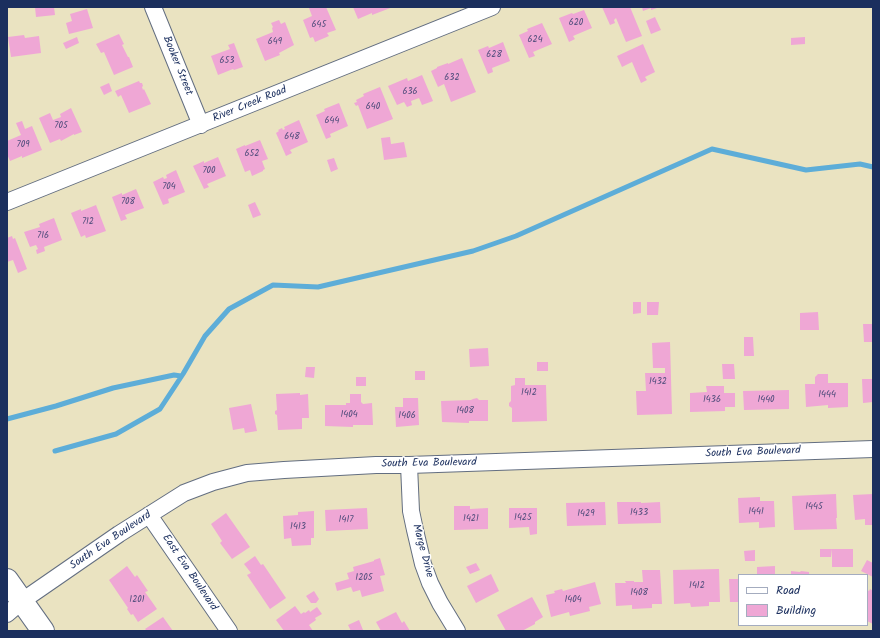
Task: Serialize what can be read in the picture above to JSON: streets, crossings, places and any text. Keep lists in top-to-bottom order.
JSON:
{
  "streets": {
    "street": [
      "Booker Street",
      "River Creek Road",
      "South Eva Boulevard",
      "Marge Drive",
      "East Eva Boulevard"
    ]
  },
  "crossings": [
    ["Booker Street", "River Creek Road"],
    ["South Eva Boulevard", "Marge Drive"],
    ["South Eva Boulevard", "East Eva Boulevard"]
  ],
  "house_numbers": [
    "620",
    "645",
    "624",
    "649",
    "628",
    "653",
    "632",
    "636",
    "640",
    "644",
    "705",
    "648",
    "709",
    "652",
    "700",
    "704",
    "708",
    "712",
    "716",
    "1432",
    "1412",
    "1444",
    "1436",
    "1440",
    "1408",
    "1404",
    "1406",
    "1445",
    "1441",
    "1433",
    "1429",
    "1425",
    "1421",
    "1417",
    "1413",
    "1205",
    "1412",
    "1408",
    "1201",
    "1404"
  ],
  "legend": ["Road", "Building"]
}
